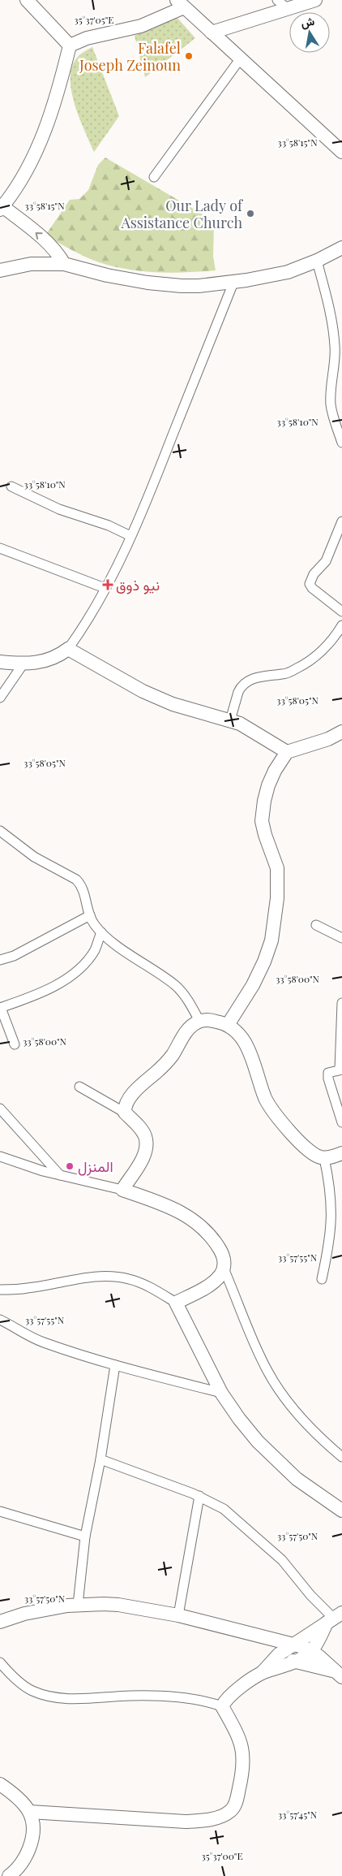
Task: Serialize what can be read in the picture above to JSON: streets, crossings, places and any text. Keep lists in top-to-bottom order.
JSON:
{
  "places": {
    "other": ["Falafel Joseph Zeinoun", "Our Lady of Assistance Church", "المنزل"],
    "health": ["نيو ذوق"]
  },
  "north": "top",
  "coordinates": [
    "35°37'05\"E",
    "33°58'15\"N",
    "33°58'10\"N",
    "33°58'05\"N",
    "33°58'00\"N",
    "33°57'55\"N",
    "33°57'50\"N",
    "33°57'45\"N",
    "35°37'00\"E"
  ]
}
